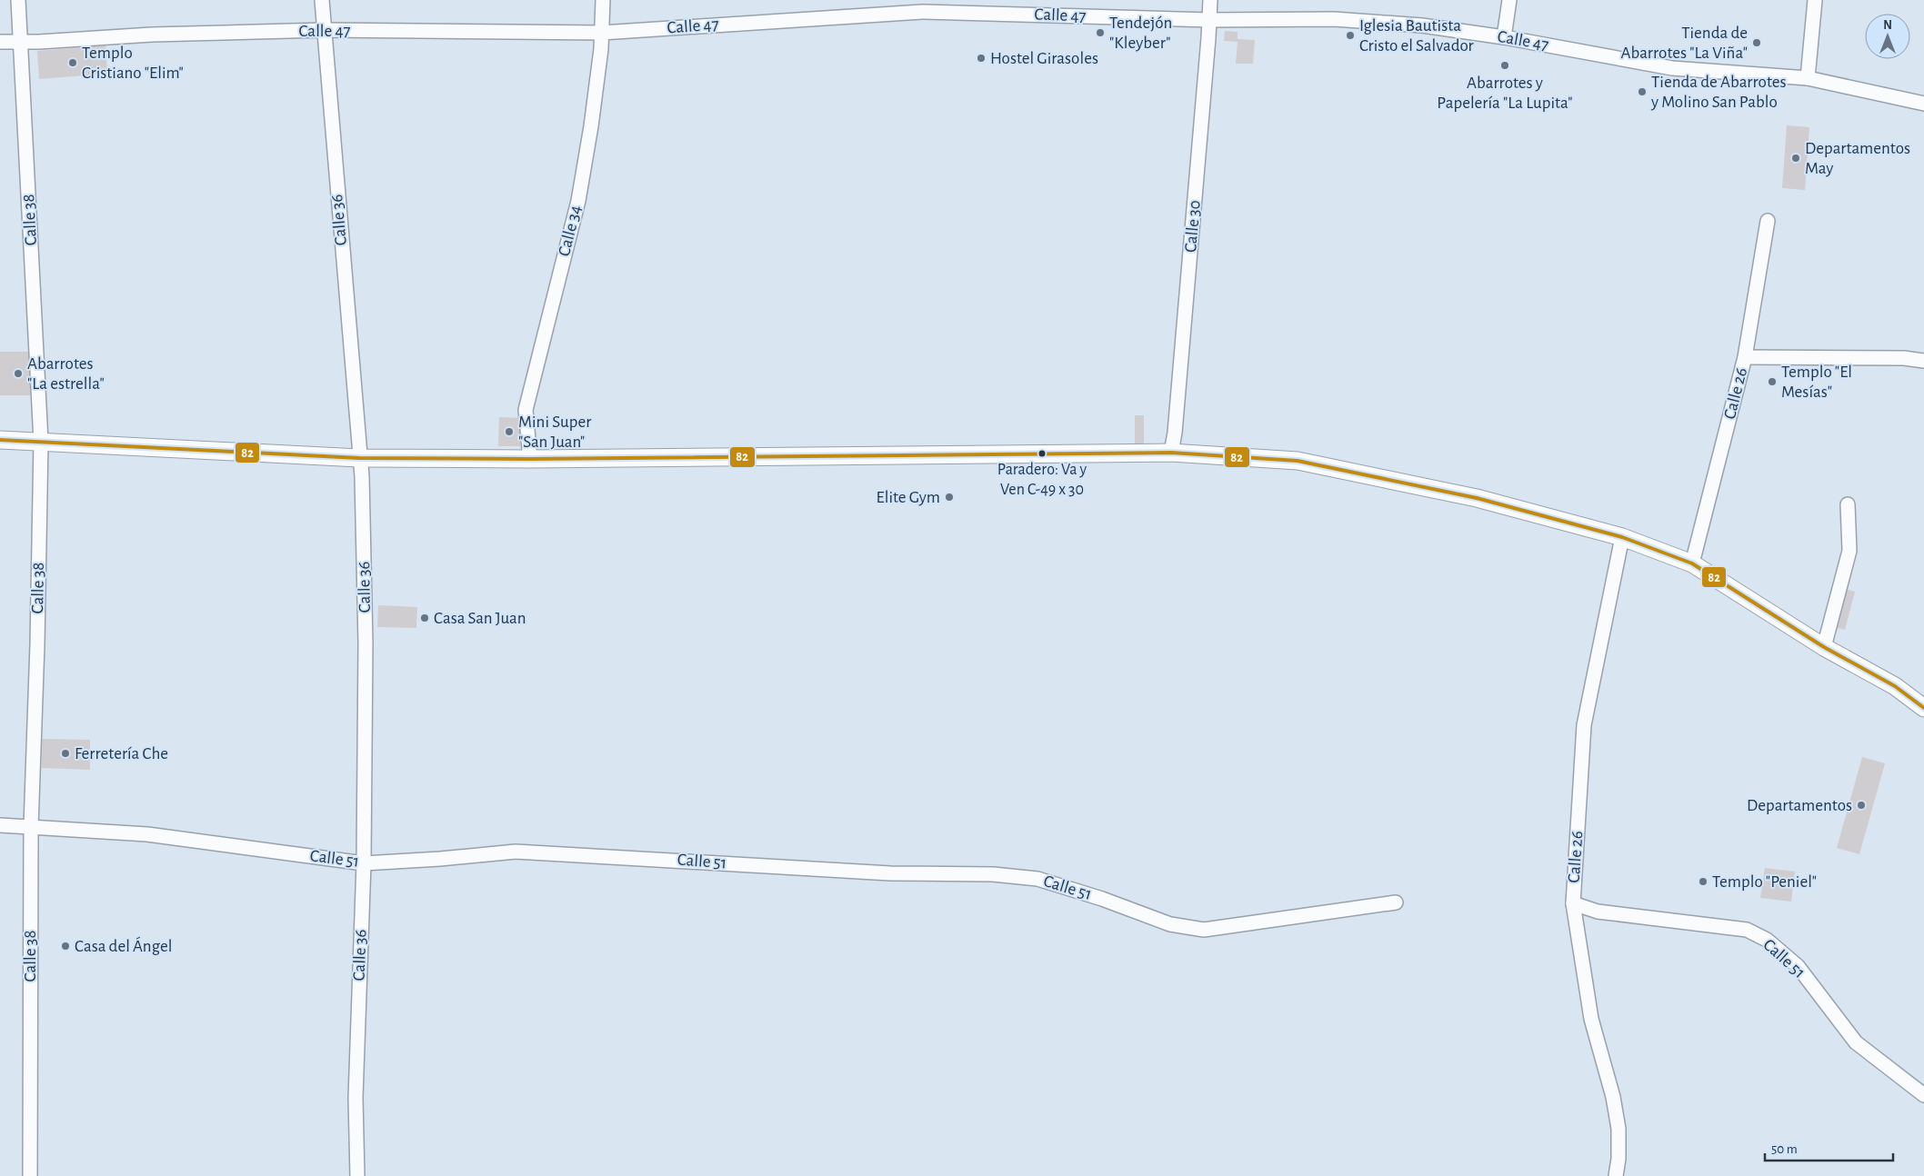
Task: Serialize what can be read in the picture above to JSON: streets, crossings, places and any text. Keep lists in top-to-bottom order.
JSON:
{
  "streets": {
    "street": [
      "Calle 47",
      "Calle 38",
      "Calle 36",
      "Calle 30",
      "Calle 34",
      "Calle 26",
      "Calle 51"
    ]
  },
  "crossings": [
    ["Calle 47", "Calle 38"],
    ["Calle 47", "Calle 36"],
    ["Calle 47", "Calle 30"],
    ["Calle 47", "Calle 34"],
    ["Calle 38", "Calle 51"],
    ["Calle 36", "Calle 51"],
    ["Calle 26", "Calle 51"]
  ],
  "places": [
    "Tendejón \"Kleyber\"",
    "Iglesia Bautista Cristo el Salvador",
    "Tienda de Abarrotes \"La Viña\"",
    "Hostel Girasoles",
    "Templo Cristiano \"Elim\"",
    "Abarrotes y Papelería \"La Lupita\"",
    "Tienda de Abarrotes y Molino San Pablo",
    "Departamentos May",
    "Abarrotes \"La estrella\"",
    "Templo \"El Mesías\"",
    "Mini Super \"San Juan\"",
    "Paradero: Va y Ven C-49 x 30",
    "Elite Gym",
    "Casa San Juan",
    "Ferretería Che",
    "Departamentos",
    "Templo \"Peniel\"",
    "Casa del Ángel"
  ],
  "lines": ["transit line 82"],
  "scale_bar": "50 m",
  "north": "top"
}
